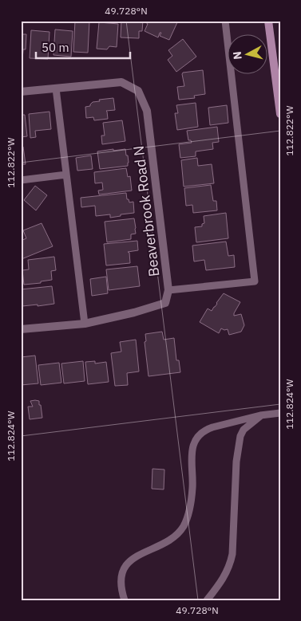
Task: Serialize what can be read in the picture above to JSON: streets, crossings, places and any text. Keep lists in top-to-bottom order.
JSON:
{
  "streets": {
    "street": ["Beaverbrook Road N"]
  },
  "scale_bar": "50 m",
  "north": "left",
  "coordinates": ["49.728°N", "112.822°W", "112.824°W"]
}
